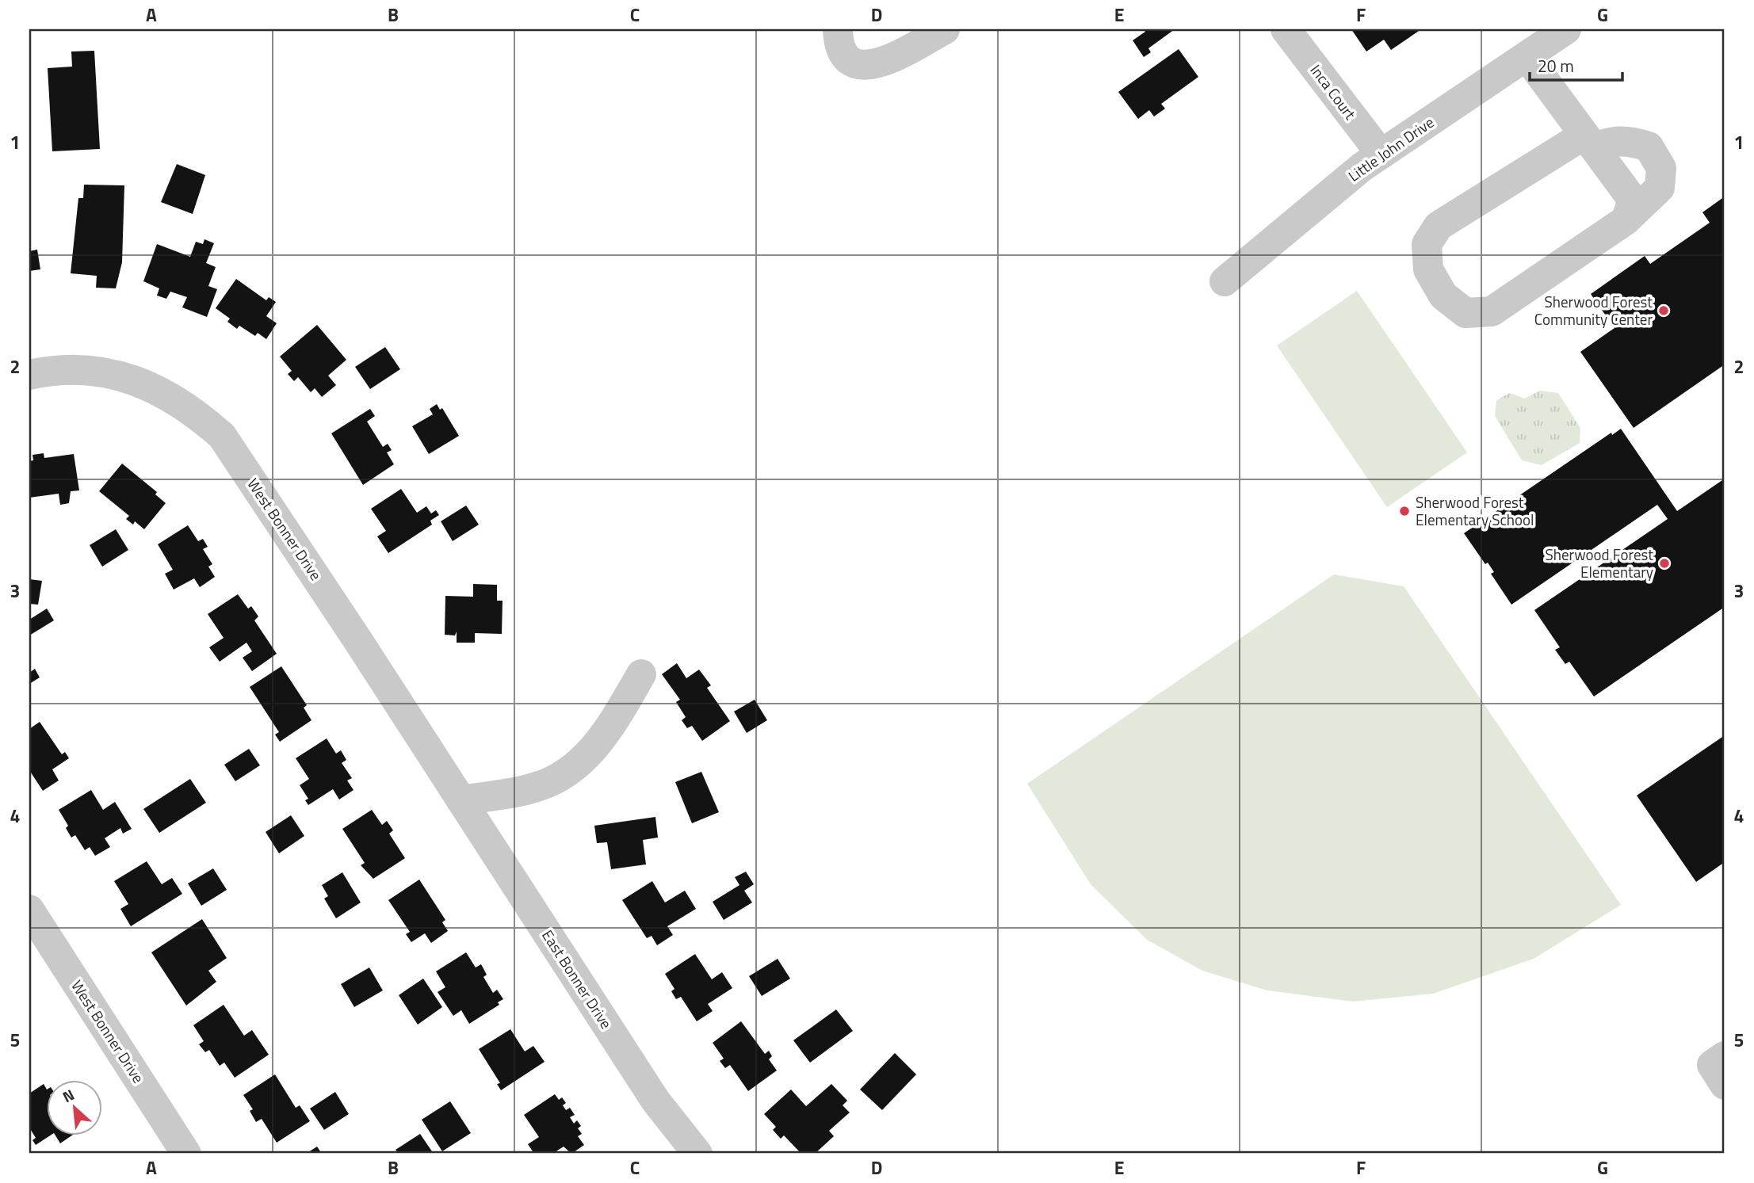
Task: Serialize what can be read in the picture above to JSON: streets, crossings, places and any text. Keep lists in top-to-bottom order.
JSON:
{
  "streets": {
    "street": [
      "Inca Court",
      "Little John Drive",
      "West Bonner Drive",
      "East Bonner Drive"
    ]
  },
  "crossings": [
    ["Inca Court", "Little John Drive"],
    ["West Bonner Drive", "East Bonner Drive"]
  ],
  "places": ["Sherwood Forest Community Center", "Sherwood Forest Elementary School", "Sherwood Forest Elementary"],
  "scale_bar": "20 m",
  "north": "top left",
  "grid": {
    "columns": [
      "A",
      "B",
      "C",
      "D",
      "E",
      "F",
      "G"
    ],
    "rows": [
      "1",
      "2",
      "3",
      "4",
      "5"
    ]
  }
}
